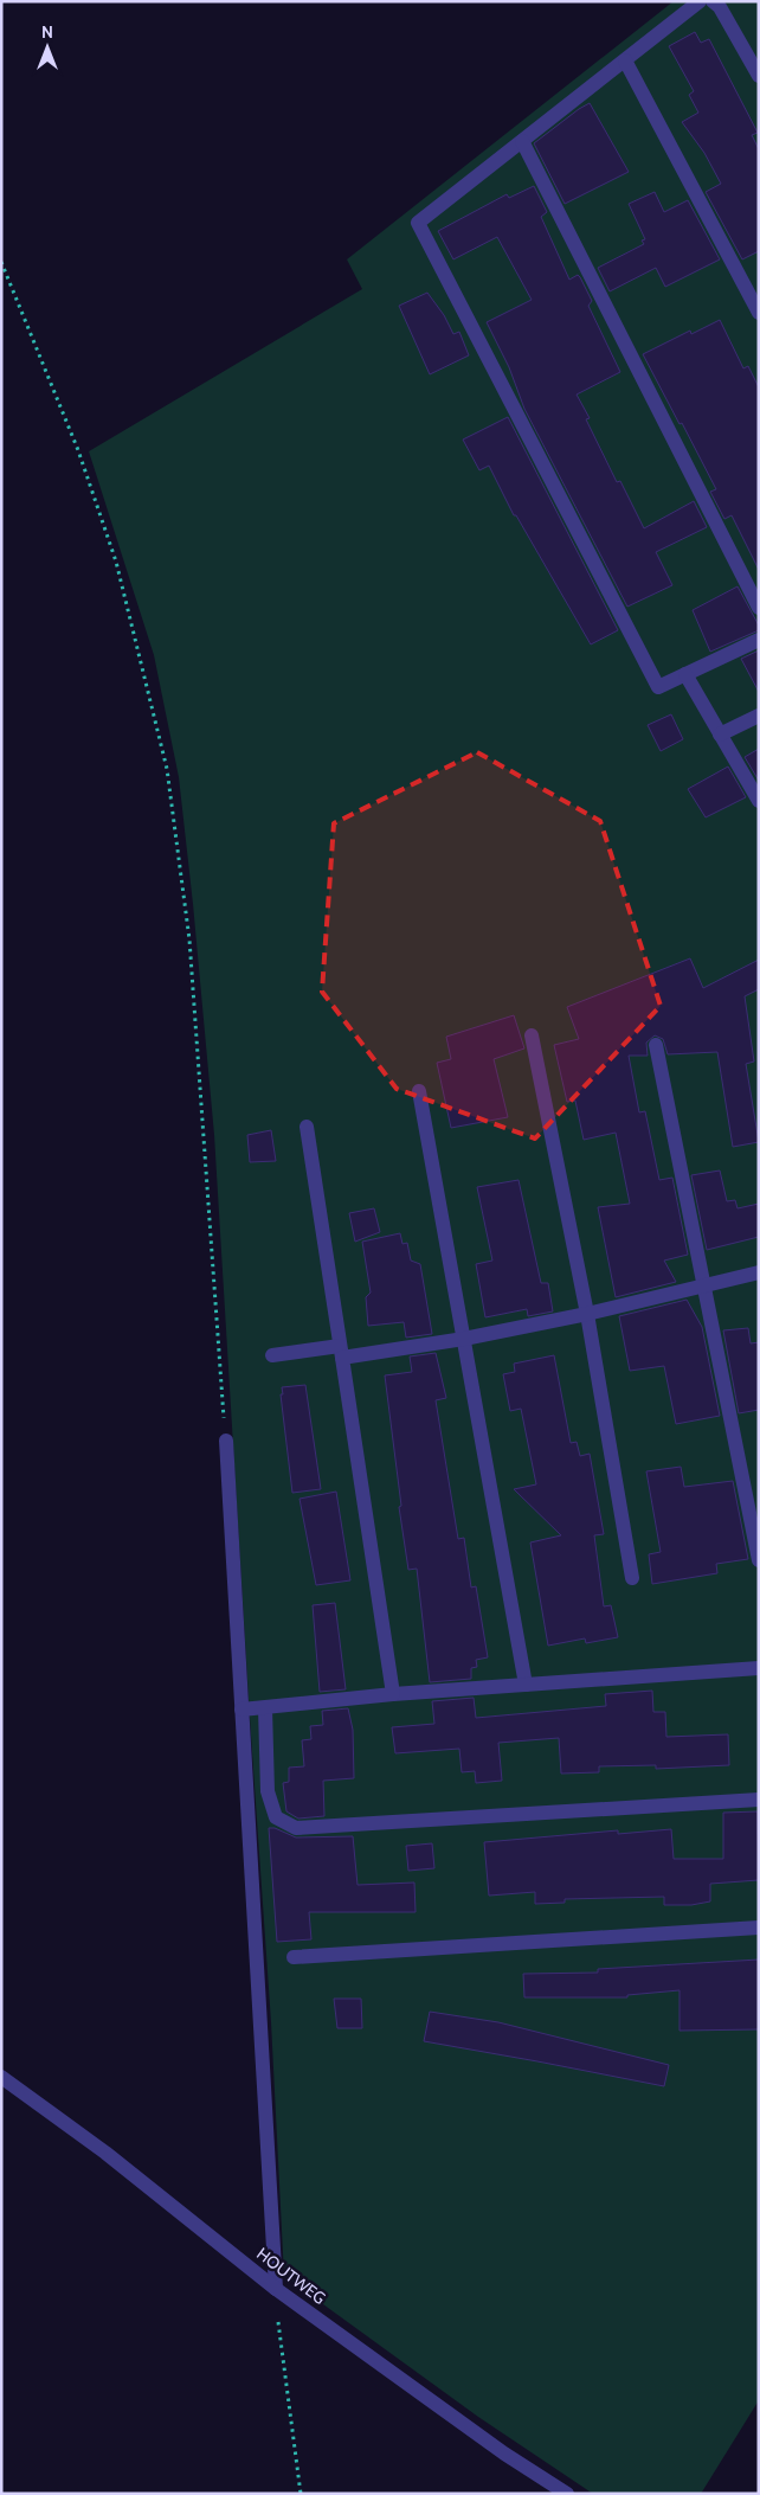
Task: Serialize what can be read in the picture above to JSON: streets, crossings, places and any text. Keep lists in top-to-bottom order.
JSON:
{
  "streets": {
    "street": ["HOUTWEG"]
  },
  "north": "top"
}
